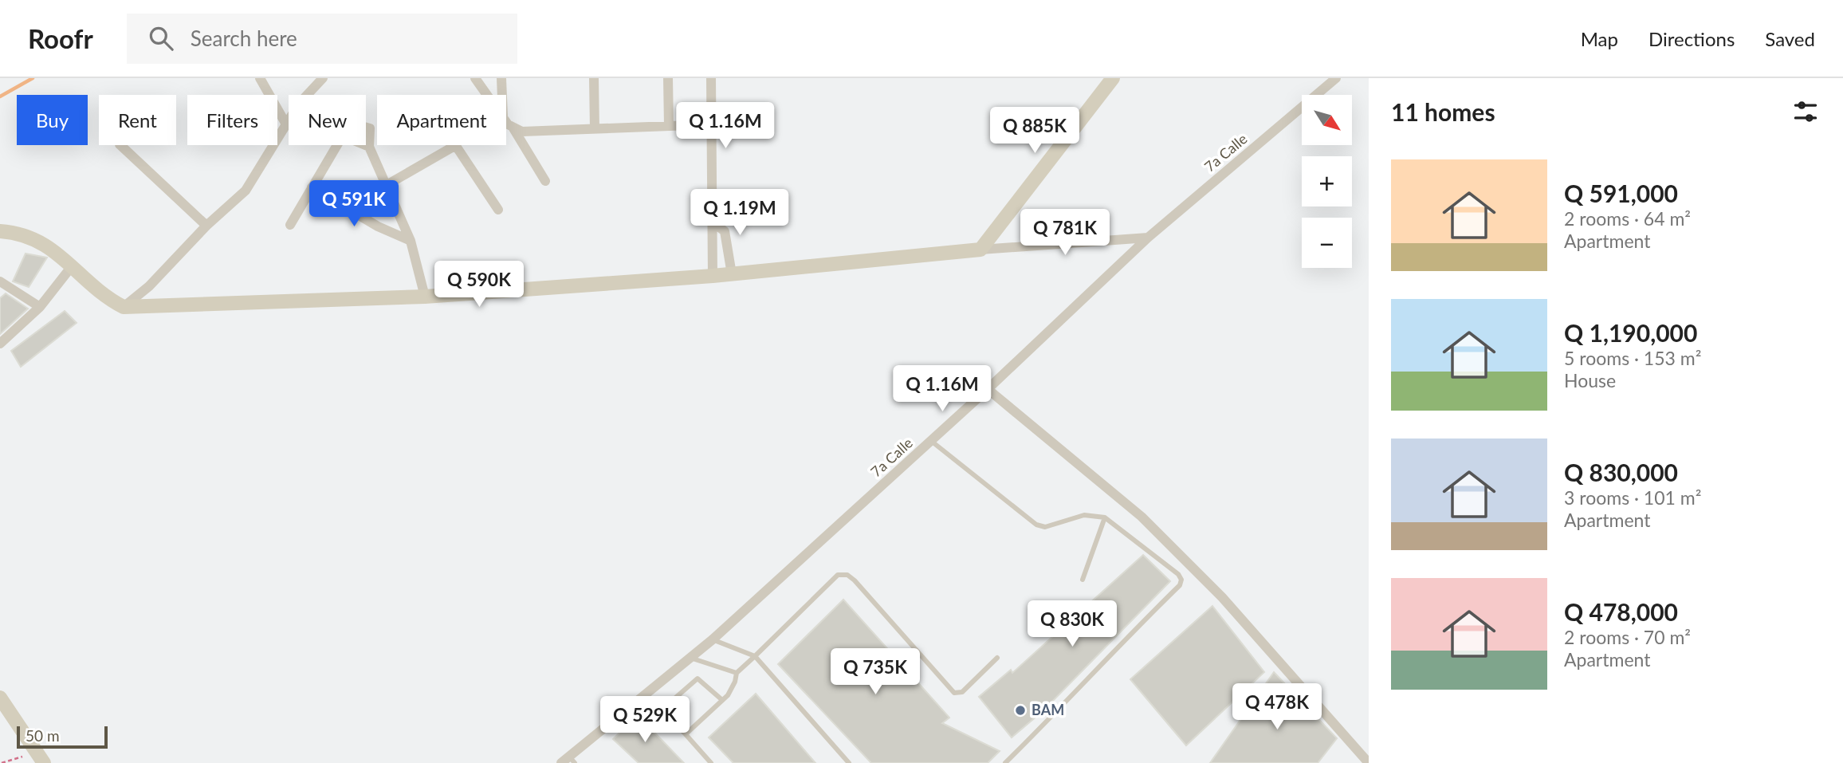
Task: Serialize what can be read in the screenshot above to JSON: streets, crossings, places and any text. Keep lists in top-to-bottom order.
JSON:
{
  "streets": {
    "street": ["7a Calle"]
  },
  "places": ["BAM"],
  "scale_bar": "50 m",
  "north": "bottom right",
  "page": {
    "header": "Roofr",
    "search": "Search here",
    "nav": ["Map", "Directions", "Saved"],
    "heading": "11 homes",
    "map_buttons": ["+", "−"],
    "chip": [
      "Buy",
      "Rent",
      "Filters",
      "New",
      "Apartment"
    ],
    "price": [
      "Q 1.16M",
      "Q 885K",
      "Q 591K",
      "Q 1.19M",
      "Q 781K",
      "Q 590K",
      "Q 1.16M",
      "Q 830K",
      "Q 735K",
      "Q 478K",
      "Q 529K"
    ],
    "list": [
      {
        "name": "Q 591,000",
        "note": "2 rooms · 64 m² · Apartment"
      },
      {
        "name": "Q 1,190,000",
        "note": "5 rooms · 153 m² · House"
      },
      {
        "name": "Q 830,000",
        "note": "3 rooms · 101 m² · Apartment"
      },
      {
        "name": "Q 478,000",
        "note": "2 rooms · 70 m² · Apartment"
      }
    ],
    "scale": "50 m"
  }
}
